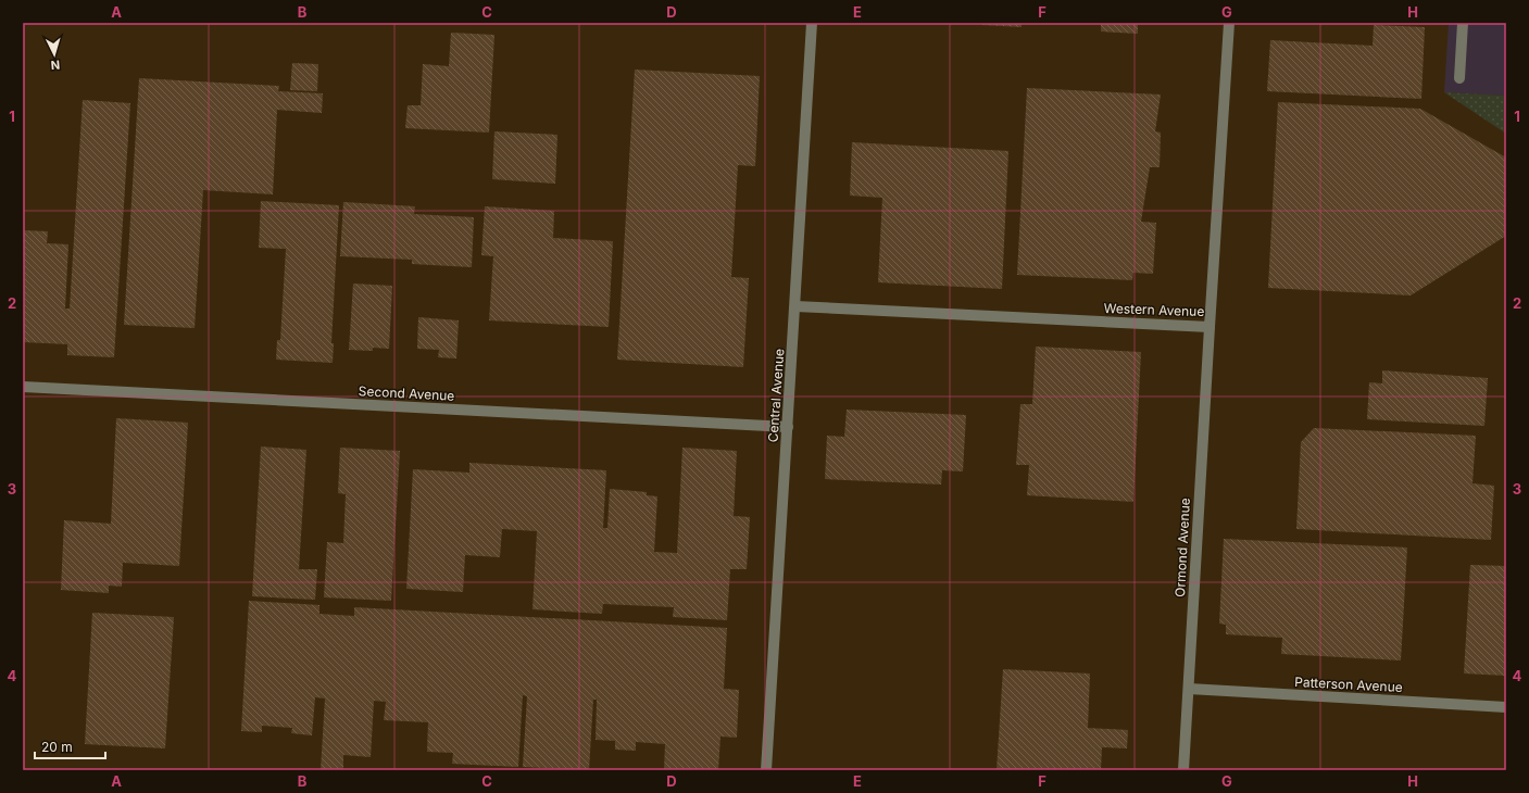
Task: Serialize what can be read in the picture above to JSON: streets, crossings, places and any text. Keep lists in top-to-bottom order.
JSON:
{
  "streets": {
    "street": [
      "Western Avenue",
      "Second Avenue",
      "Central Avenue",
      "Ormond Avenue",
      "Patterson Avenue"
    ]
  },
  "crossings": [
    ["Western Avenue", "Central Avenue"],
    ["Western Avenue", "Ormond Avenue"],
    ["Second Avenue", "Central Avenue"],
    ["Ormond Avenue", "Patterson Avenue"]
  ],
  "scale_bar": "20 m",
  "north": "bottom",
  "grid": {
    "columns": [
      "A",
      "B",
      "C",
      "D",
      "E",
      "F",
      "G",
      "H"
    ],
    "rows": [
      "1",
      "2",
      "3",
      "4"
    ]
  }
}
